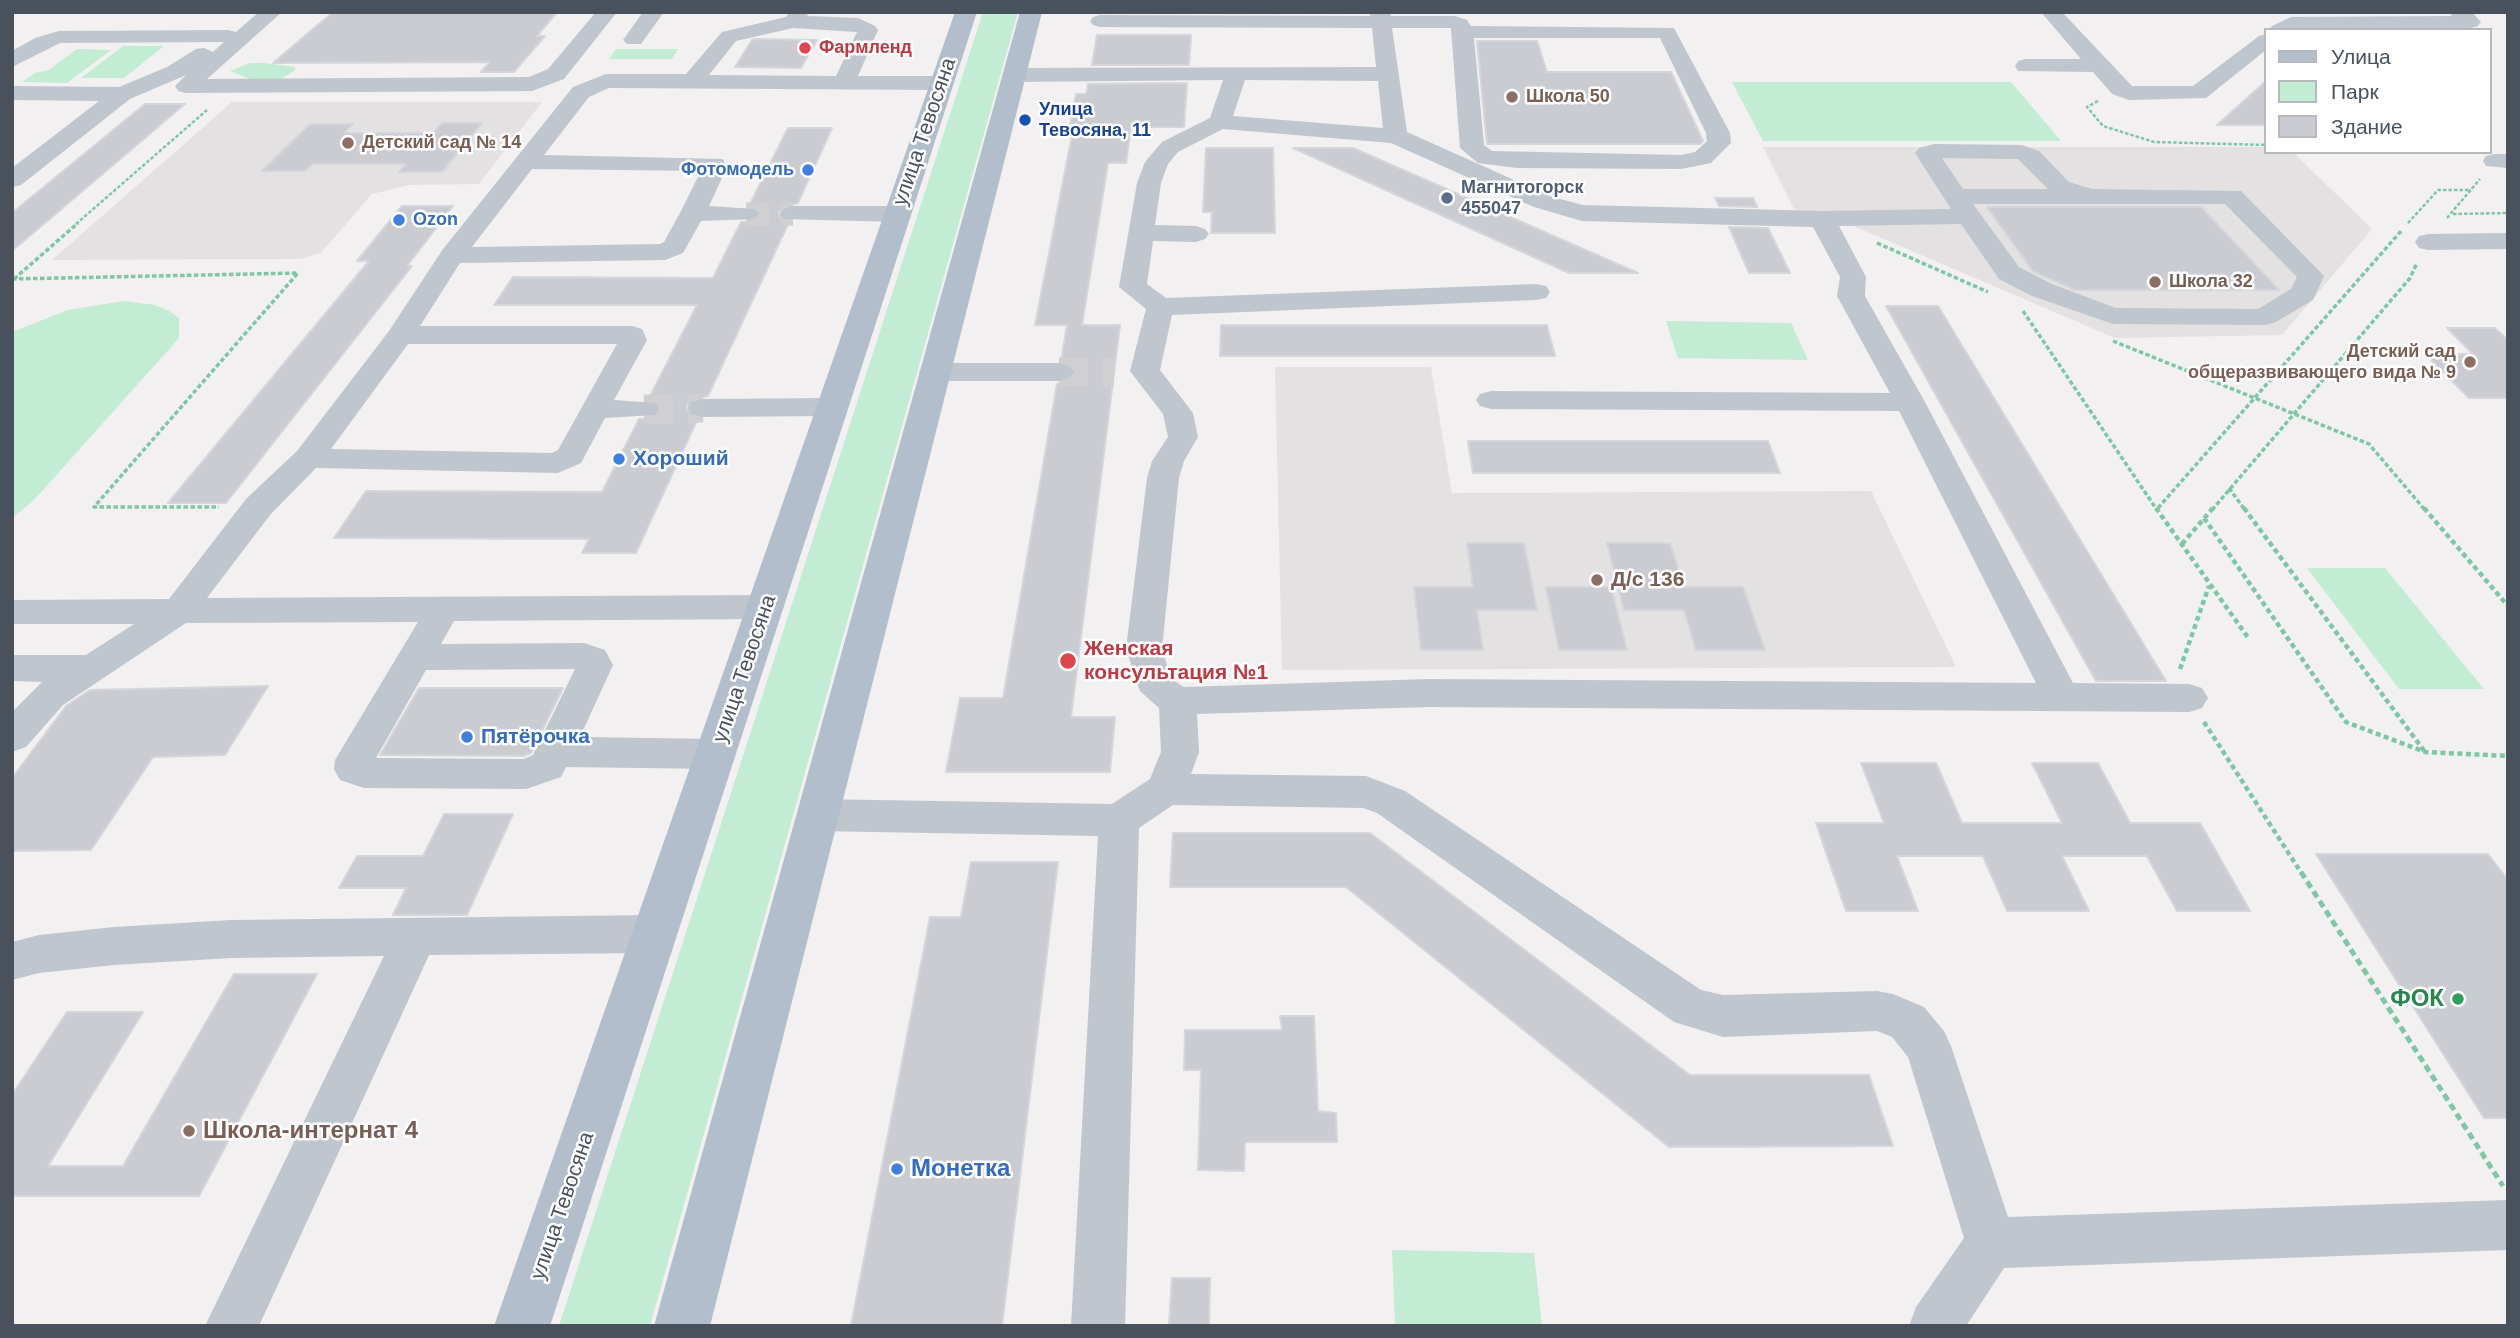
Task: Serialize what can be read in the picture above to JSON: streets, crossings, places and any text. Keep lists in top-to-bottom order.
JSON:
{
  "streets": {
    "main road": ["улица Тевосяна"]
  },
  "places": [
    "Фармленд",
    "Школа 50",
    "Улица Тевосяна, 11",
    "Детский сад № 14",
    "Фотомодель",
    "Магнитогорск 455047",
    "Ozon",
    "Школа 32",
    "Детский сад общеразвивающего вида № 9",
    "Хороший",
    "Д/с 136",
    "Женская консультация №1",
    "Пятёрочка",
    "ФОК",
    "Школа-интернат 4",
    "Монетка"
  ],
  "legend": ["Улица", "Парк", "Здание"]
}
